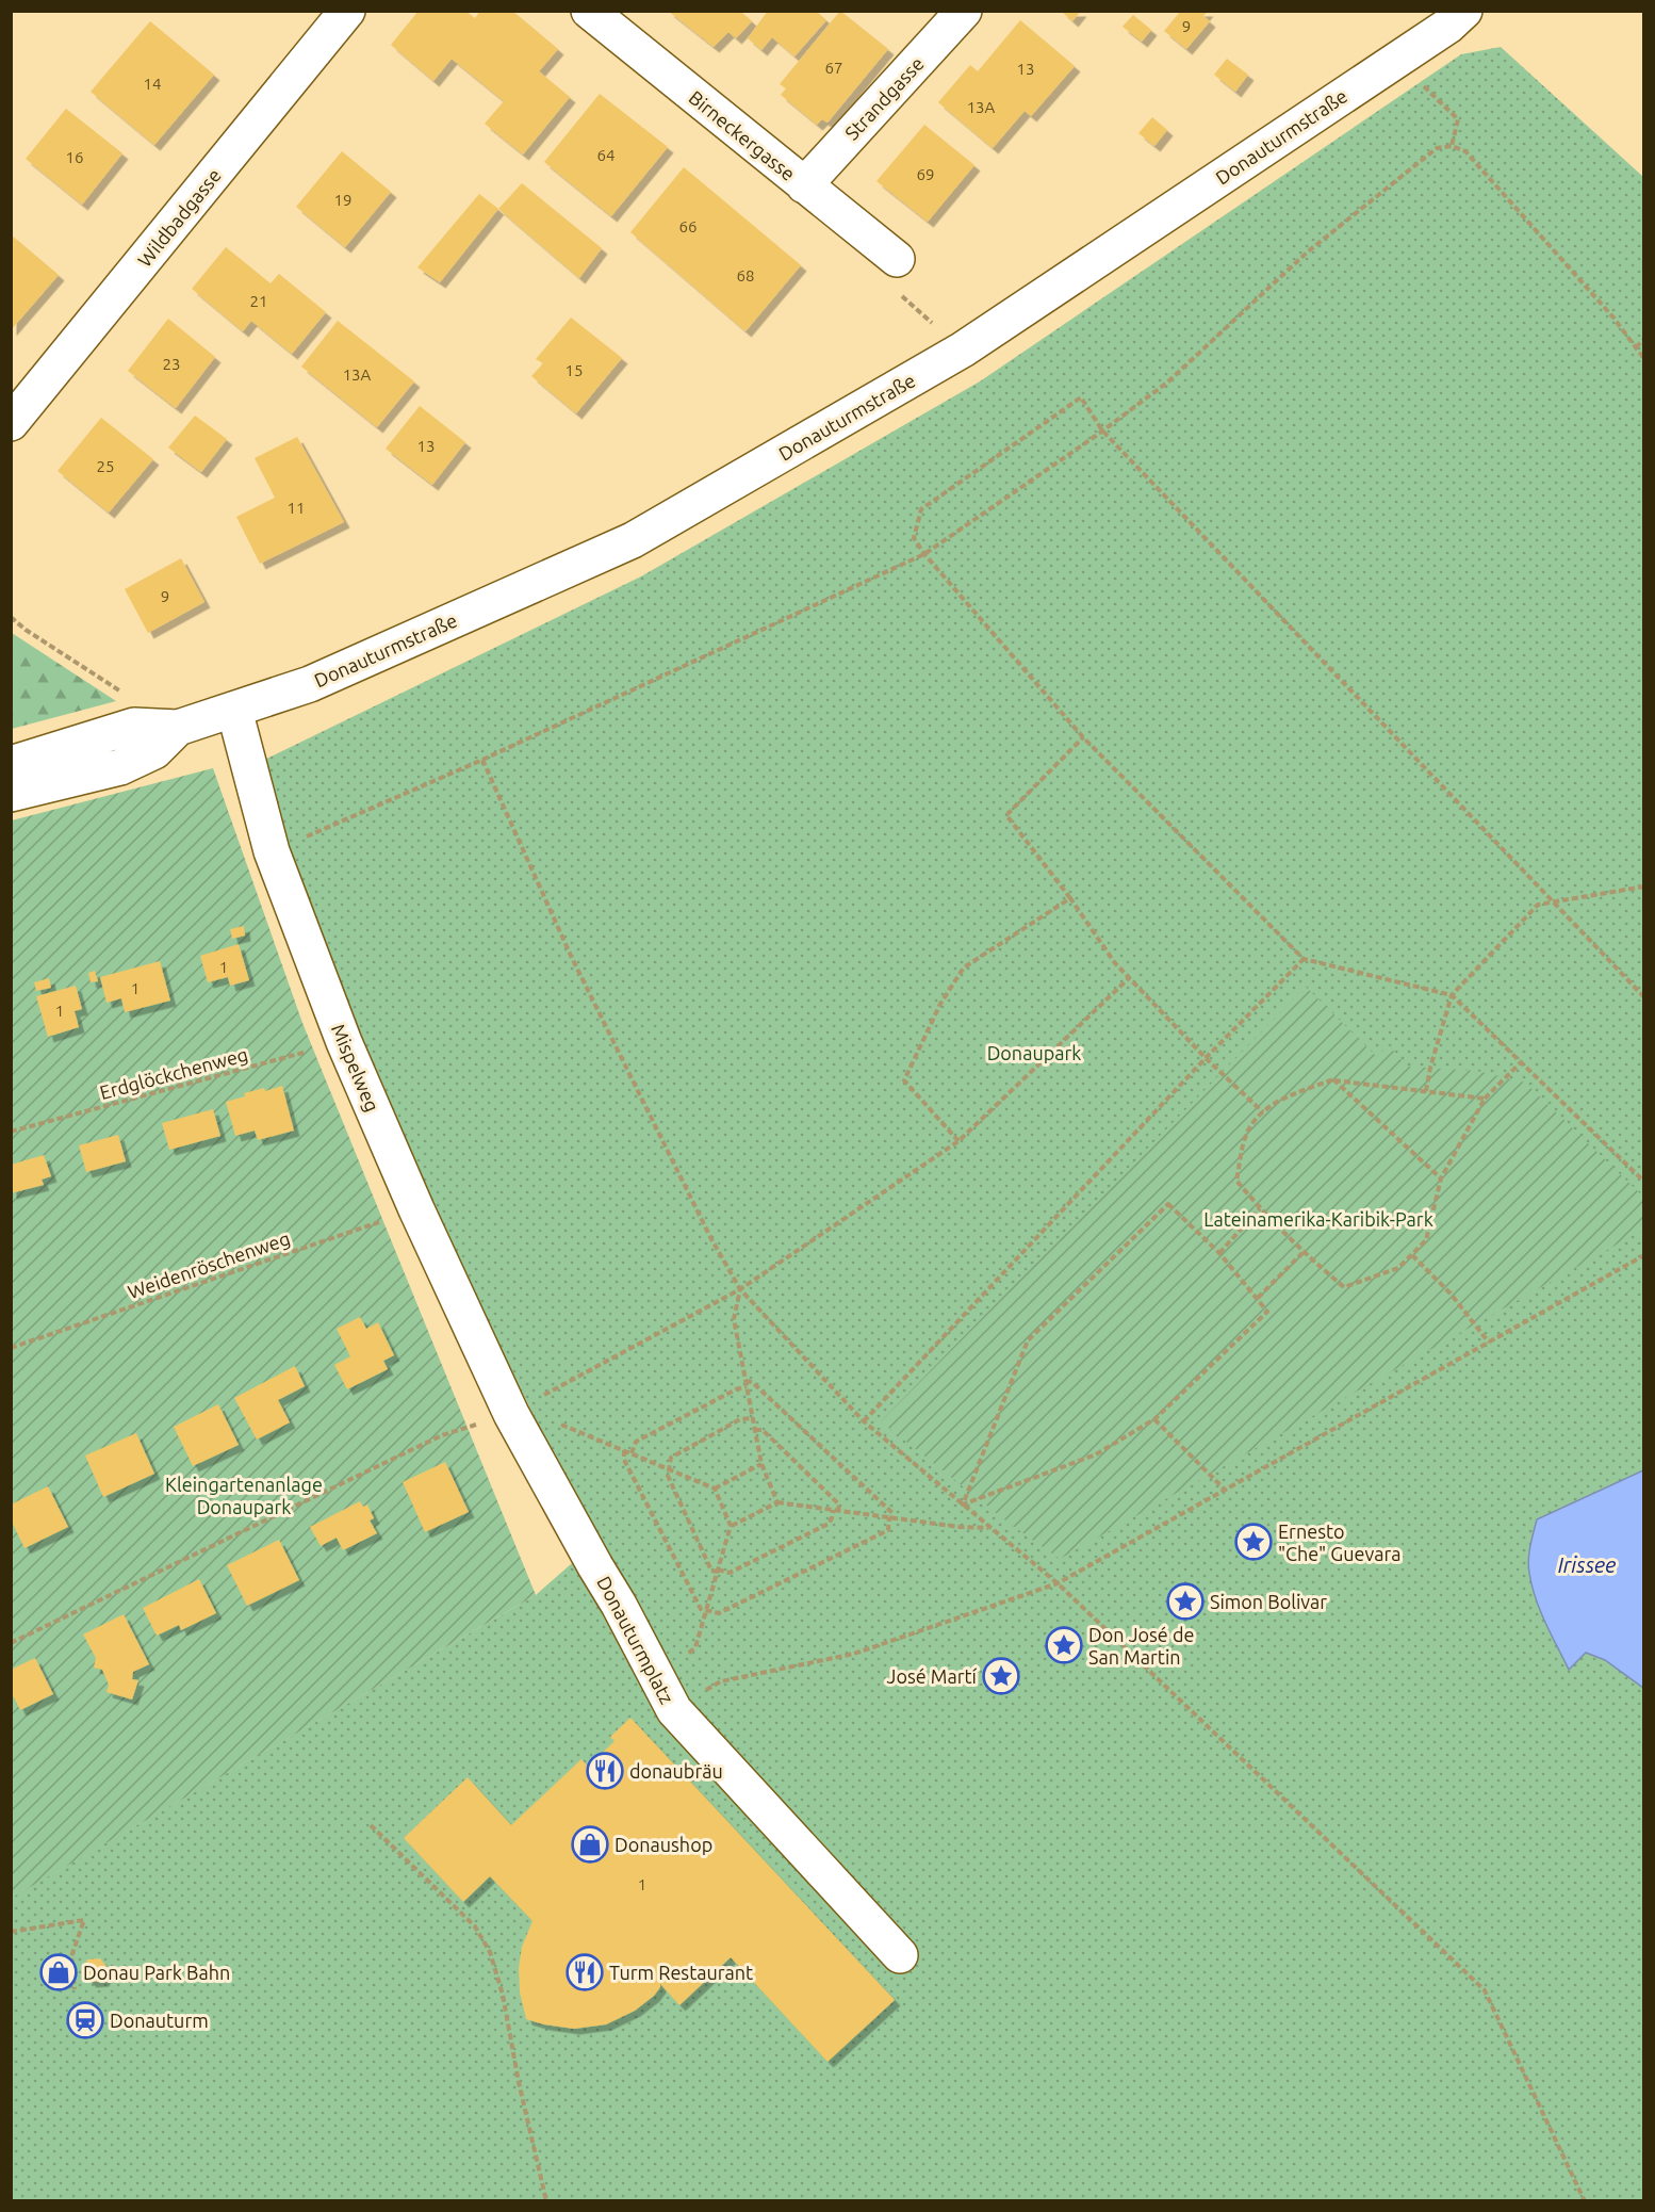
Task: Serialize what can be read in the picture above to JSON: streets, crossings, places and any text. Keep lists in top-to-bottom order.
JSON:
{
  "streets": {
    "street": [
      "Strandgasse",
      "Birneckergasse",
      "Donauturmstraße",
      "Wildbadgasse",
      "Mispelweg",
      "Donauturmplatz"
    ],
    "path": ["Erdglöckchenweg", "Weidenröschenweg"]
  },
  "crossings": [
    ["Strandgasse", "Birneckergasse"],
    ["Donauturmstraße", "Mispelweg"],
    ["Mispelweg", "Erdglöckchenweg"],
    ["Mispelweg", "Weidenröschenweg"],
    ["Mispelweg", "Donauturmplatz"]
  ],
  "water": ["Irissee"],
  "parks": ["Donaupark", "Lateinamerika-Karibik-Park", "Kleingartenanlage Donaupark"],
  "places": {
    "place": [
      "Ernesto \"Che\" Guevara",
      "Simon Bolivar",
      "Don José de San Martin",
      "José Martí"
    ],
    "restaurant": ["donaubräu", "Turm Restaurant"],
    "shop": ["Donaushop", "Donau Park Bahn"],
    "station": ["Donauturm"]
  },
  "house_numbers": [
    "9",
    "67",
    "13",
    "14",
    "13A",
    "64",
    "16",
    "69",
    "19",
    "66",
    "68",
    "21",
    "23",
    "15",
    "13A",
    "13",
    "25",
    "11",
    "9",
    "1",
    "1",
    "1",
    "1"
  ]
}
